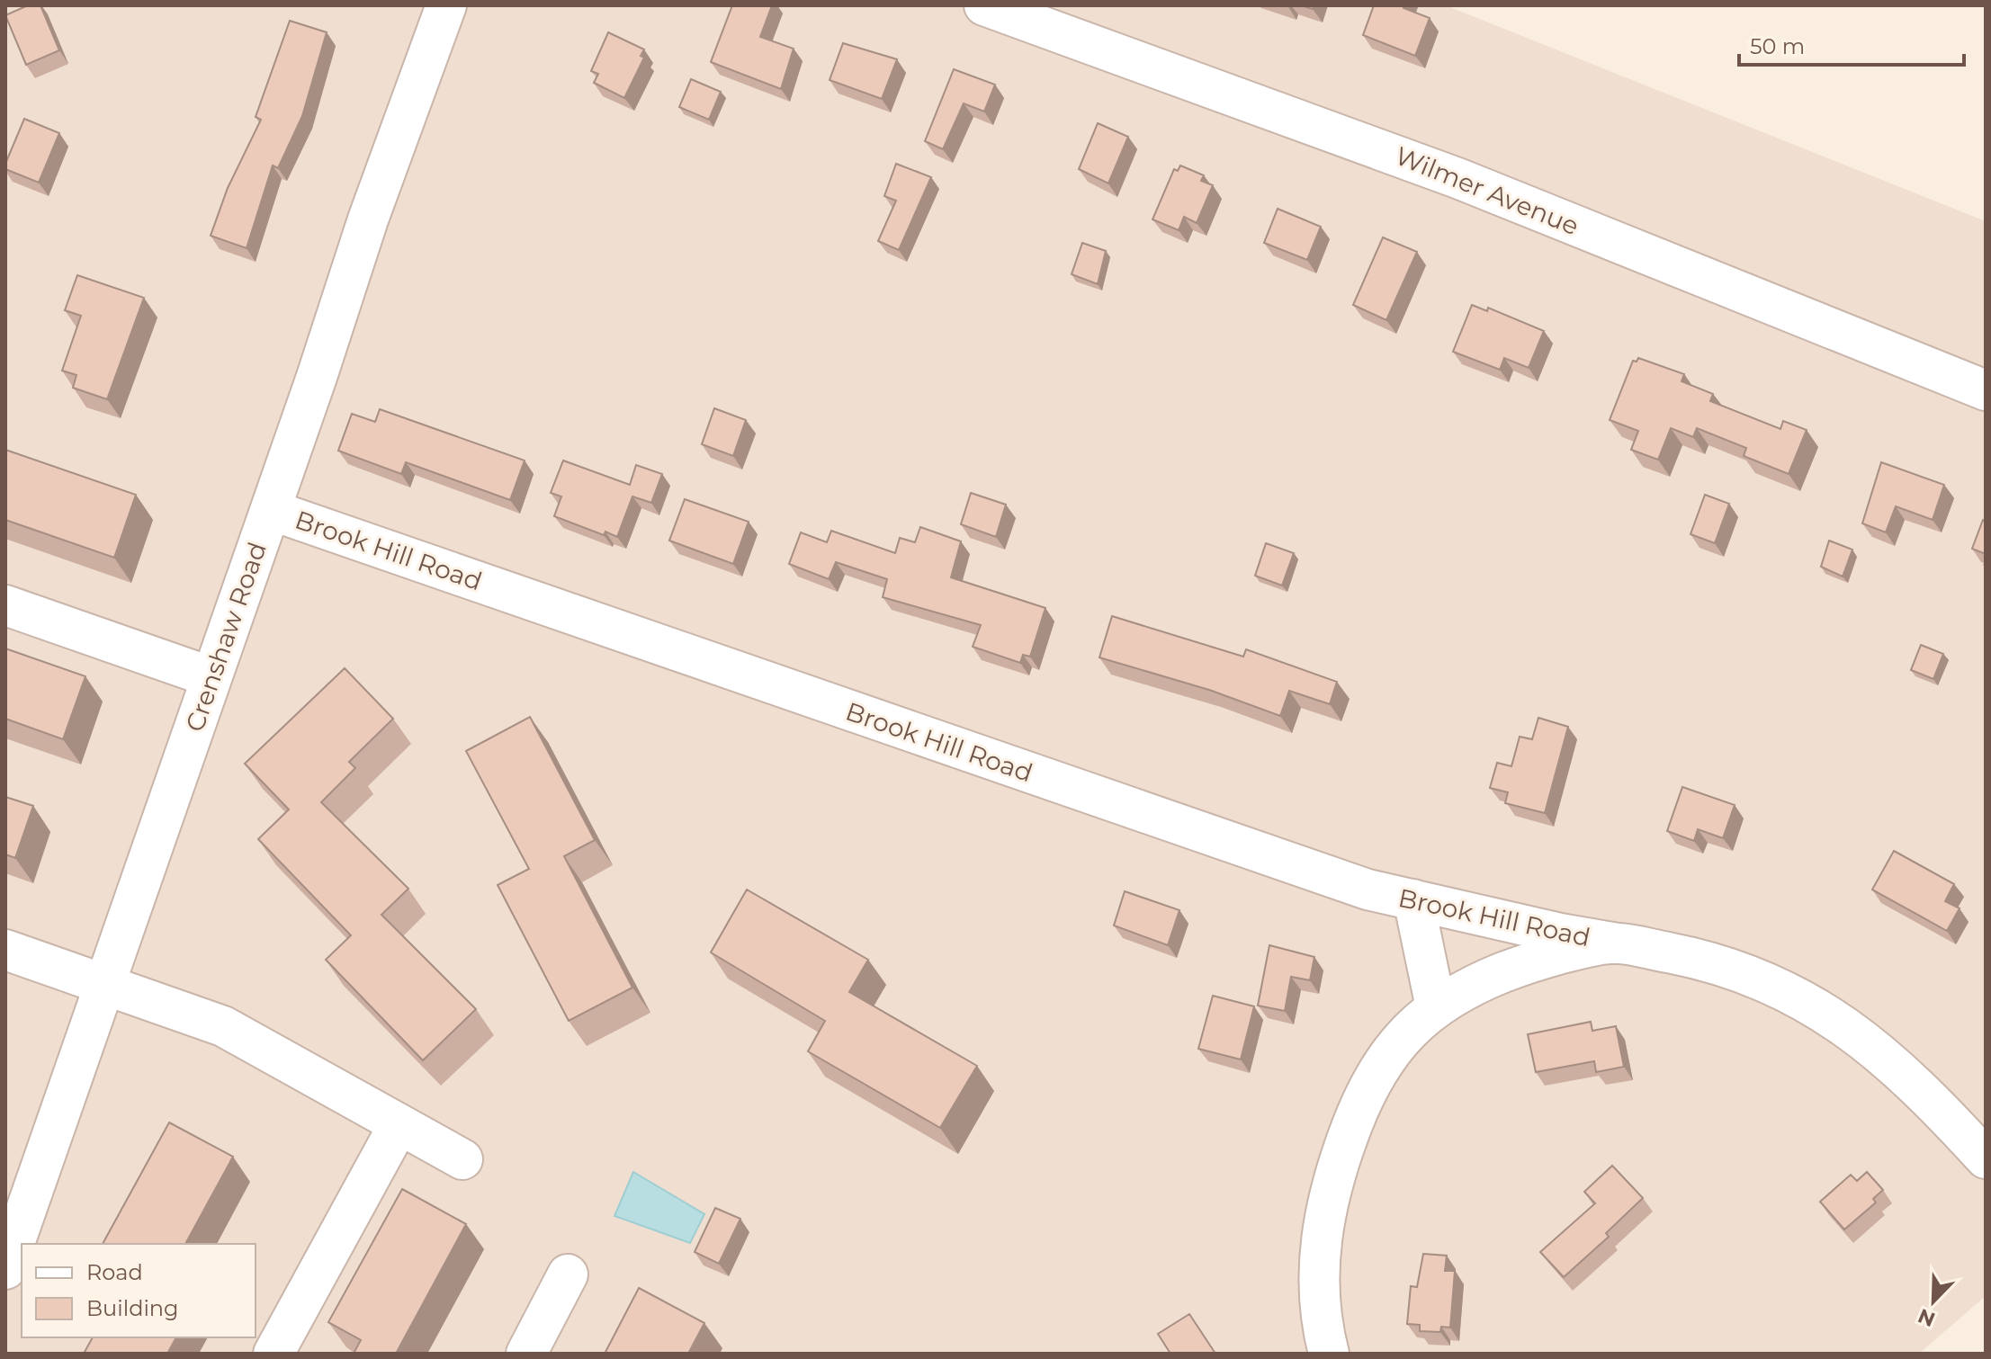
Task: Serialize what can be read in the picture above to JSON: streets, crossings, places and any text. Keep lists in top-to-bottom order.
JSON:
{
  "streets": {
    "street": ["Wilmer Avenue", "Brook Hill Road", "Crenshaw Road"]
  },
  "crossings": [
    ["Brook Hill Road", "Crenshaw Road"]
  ],
  "legend": ["Road", "Building"],
  "scale_bar": "50 m",
  "north": "bottom left"
}
